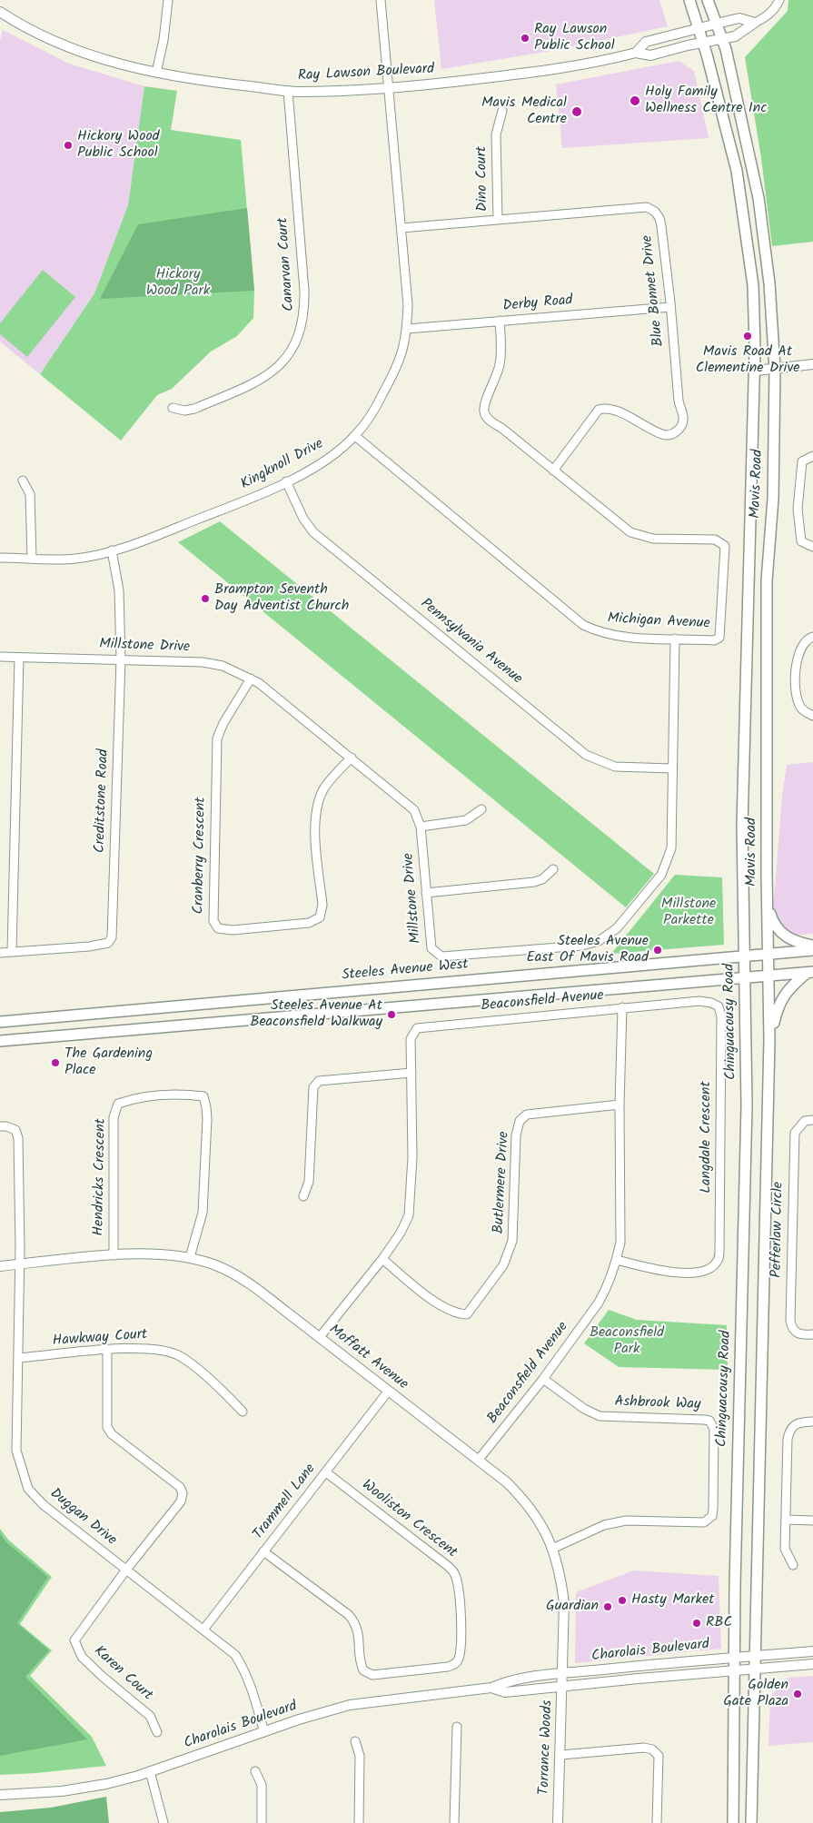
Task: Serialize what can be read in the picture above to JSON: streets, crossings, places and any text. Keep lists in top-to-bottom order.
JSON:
{
  "streets": {
    "main road": ["Mavis Road", "Steeles Avenue West", "Chinguacousy Road"],
    "street": [
      "Ray Lawson Boulevard",
      "Dino Court",
      "Canarvan Court",
      "Blue Bonnet Drive",
      "Derby Road",
      "Kingknoll Drive",
      "Michigan Avenue",
      "Pennsylvania Avenue",
      "Millstone Drive",
      "Creditstone Road",
      "Cranberry Crescent",
      "Beaconsfield Avenue",
      "Langdale Crescent",
      "Hendricks Crescent",
      "Butlermere Drive",
      "Pefferlaw Circle",
      "Hawkway Court",
      "Moffatt Avenue",
      "Ashbrook Way",
      "Trammell Lane",
      "Duggan Drive",
      "Wooliston Crescent",
      "Charolais Boulevard",
      "Karen Court",
      "Torrance Woods"
    ]
  },
  "crossings": [
    ["Ray Lawson Boulevard", "Canarvan Court"],
    ["Ray Lawson Boulevard", "Kingknoll Drive"],
    ["Ray Lawson Boulevard", "Mavis Road"],
    ["Dino Court", "Blue Bonnet Drive"],
    ["Blue Bonnet Drive", "Derby Road"],
    ["Blue Bonnet Drive", "Kingknoll Drive"],
    ["Blue Bonnet Drive", "Michigan Avenue"],
    ["Derby Road", "Kingknoll Drive"],
    ["Derby Road", "Michigan Avenue"],
    ["Kingknoll Drive", "Michigan Avenue"],
    ["Kingknoll Drive", "Pennsylvania Avenue"],
    ["Kingknoll Drive", "Creditstone Road"],
    ["Mavis Road", "Steeles Avenue West"],
    ["Mavis Road", "Chinguacousy Road"],
    ["Michigan Avenue", "Millstone Drive"],
    ["Pennsylvania Avenue", "Millstone Drive"],
    ["Millstone Drive", "Creditstone Road"],
    ["Millstone Drive", "Cranberry Crescent"],
    ["Steeles Avenue West", "Chinguacousy Road"],
    ["Beaconsfield Avenue", "Langdale Crescent"],
    ["Beaconsfield Avenue", "Butlermere Drive"],
    ["Beaconsfield Avenue", "Moffatt Avenue"],
    ["Beaconsfield Avenue", "Ashbrook Way"],
    ["Chinguacousy Road", "Charolais Boulevard"],
    ["Hendricks Crescent", "Moffatt Avenue"],
    ["Hawkway Court", "Duggan Drive"],
    ["Moffatt Avenue", "Ashbrook Way"],
    ["Moffatt Avenue", "Trammell Lane"],
    ["Moffatt Avenue", "Duggan Drive"],
    ["Moffatt Avenue", "Charolais Boulevard"],
    ["Moffatt Avenue", "Torrance Woods"],
    ["Trammell Lane", "Duggan Drive"],
    ["Trammell Lane", "Wooliston Crescent"],
    ["Duggan Drive", "Charolais Boulevard"],
    ["Duggan Drive", "Karen Court"],
    ["Charolais Boulevard", "Torrance Woods"]
  ],
  "parks": ["Hickory Wood Park", "Millstone Parkette", "Beaconsfield Park"],
  "places": [
    "Ray Lawson Public School",
    "Holy Family Wellness Centre Inc",
    "Mavis Medical Centre",
    "Hickory Wood Public School",
    "Mavis Road At Clementine Drive",
    "Brampton Seventh Day Adventist Church",
    "Steeles Avenue East Of Mavis Road",
    "Steeles Avenue At Beaconsfield Walkway",
    "The Gardening Place",
    "Hasty Market",
    "Guardian",
    "RBC",
    "Golden Gate Plaza"
  ]
}
